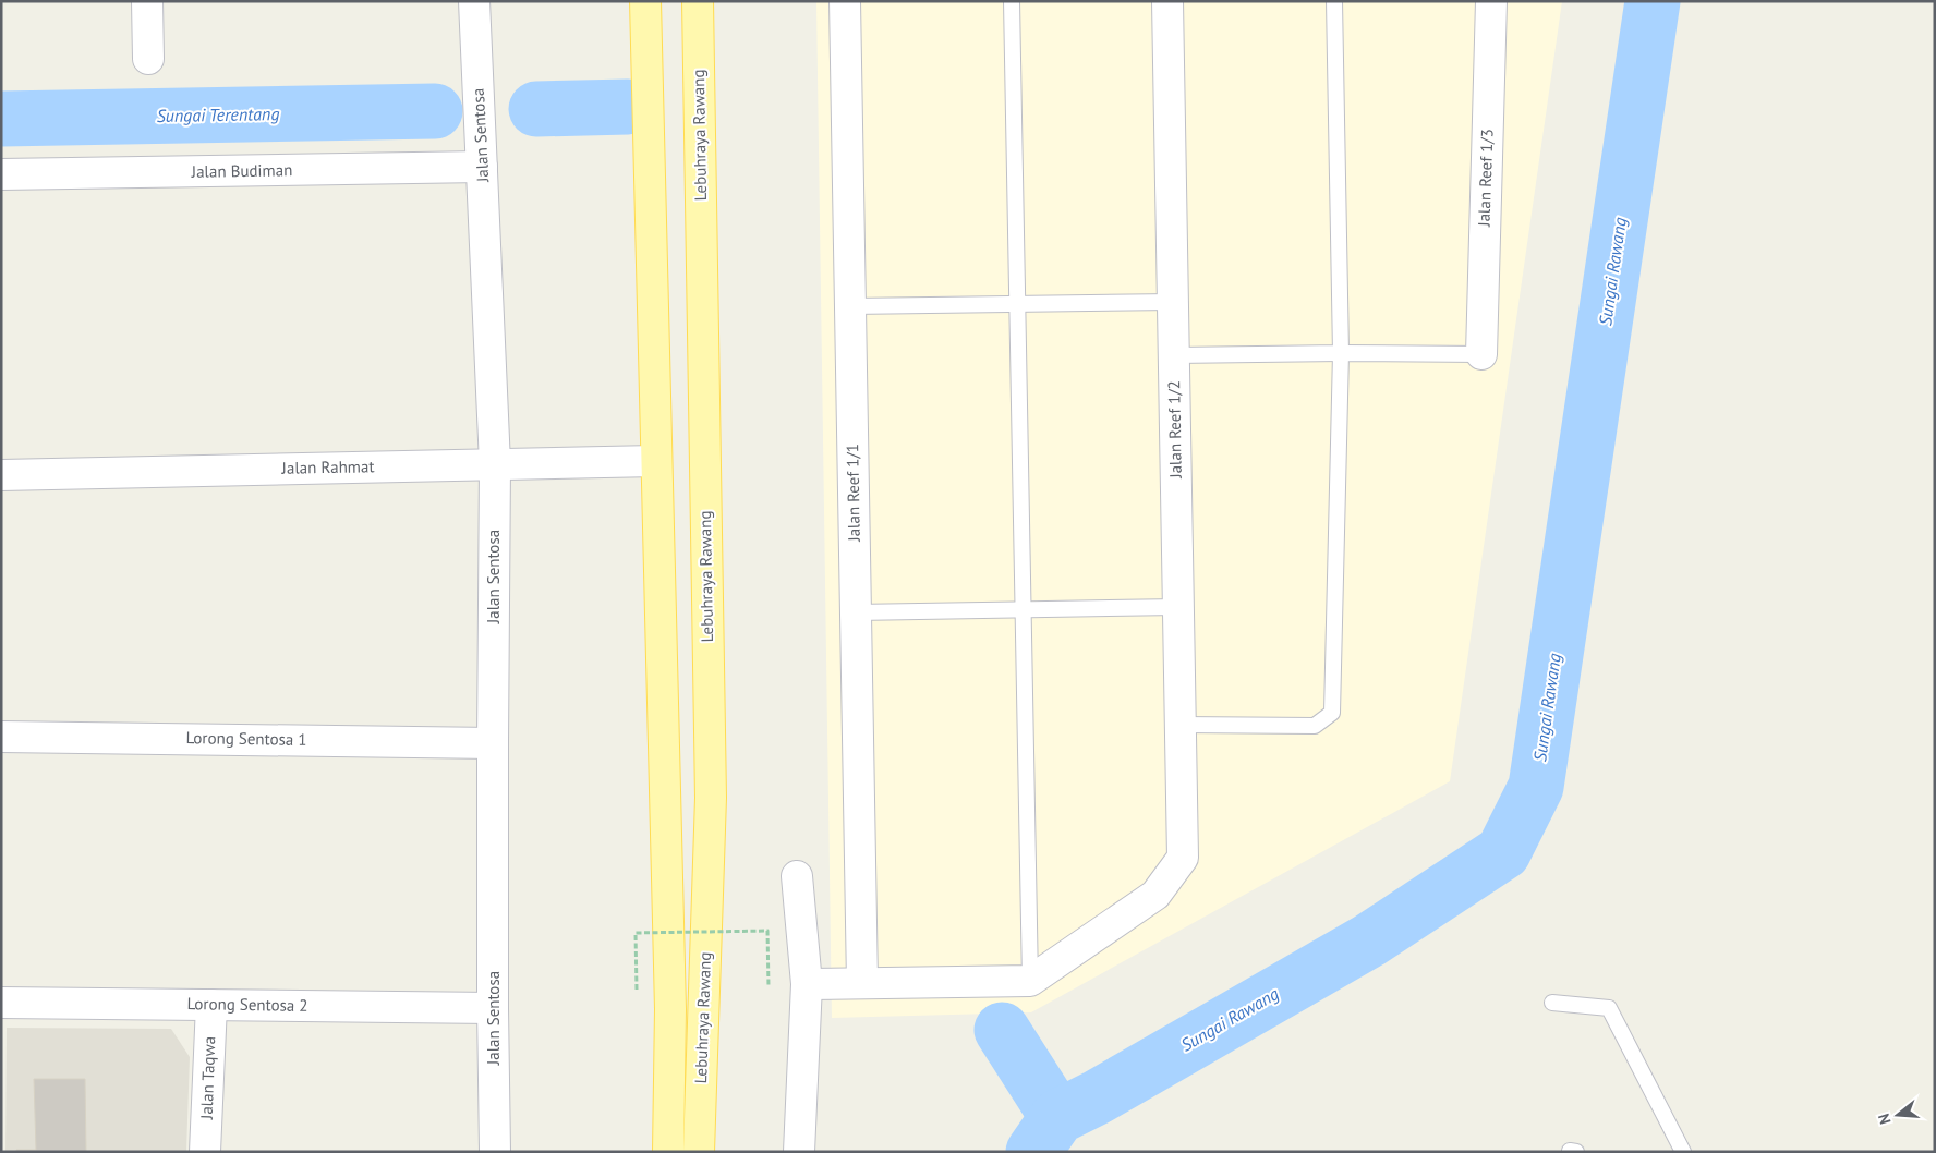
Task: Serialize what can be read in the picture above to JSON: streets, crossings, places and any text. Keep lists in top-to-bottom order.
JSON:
{
  "streets": {
    "main road": ["Lebuhraya Rawang"],
    "street": [
      "Jalan Sentosa",
      "Jalan Budiman",
      "Jalan Reef 1/3",
      "Jalan Reef 1/2",
      "Jalan Rahmat",
      "Jalan Reef 1/1",
      "Lorong Sentosa 1",
      "Lorong Sentosa 2",
      "Jalan Taqwa"
    ]
  },
  "crossings": [
    ["Jalan Sentosa", "Jalan Budiman"],
    ["Jalan Sentosa", "Jalan Rahmat"],
    ["Jalan Sentosa", "Lorong Sentosa 1"],
    ["Jalan Sentosa", "Lorong Sentosa 2"],
    ["Lebuhraya Rawang", "Jalan Rahmat"],
    ["Lorong Sentosa 2", "Jalan Taqwa"]
  ],
  "water": ["Sungai Terentang", "Sungai Rawang"],
  "north": "left"
}
